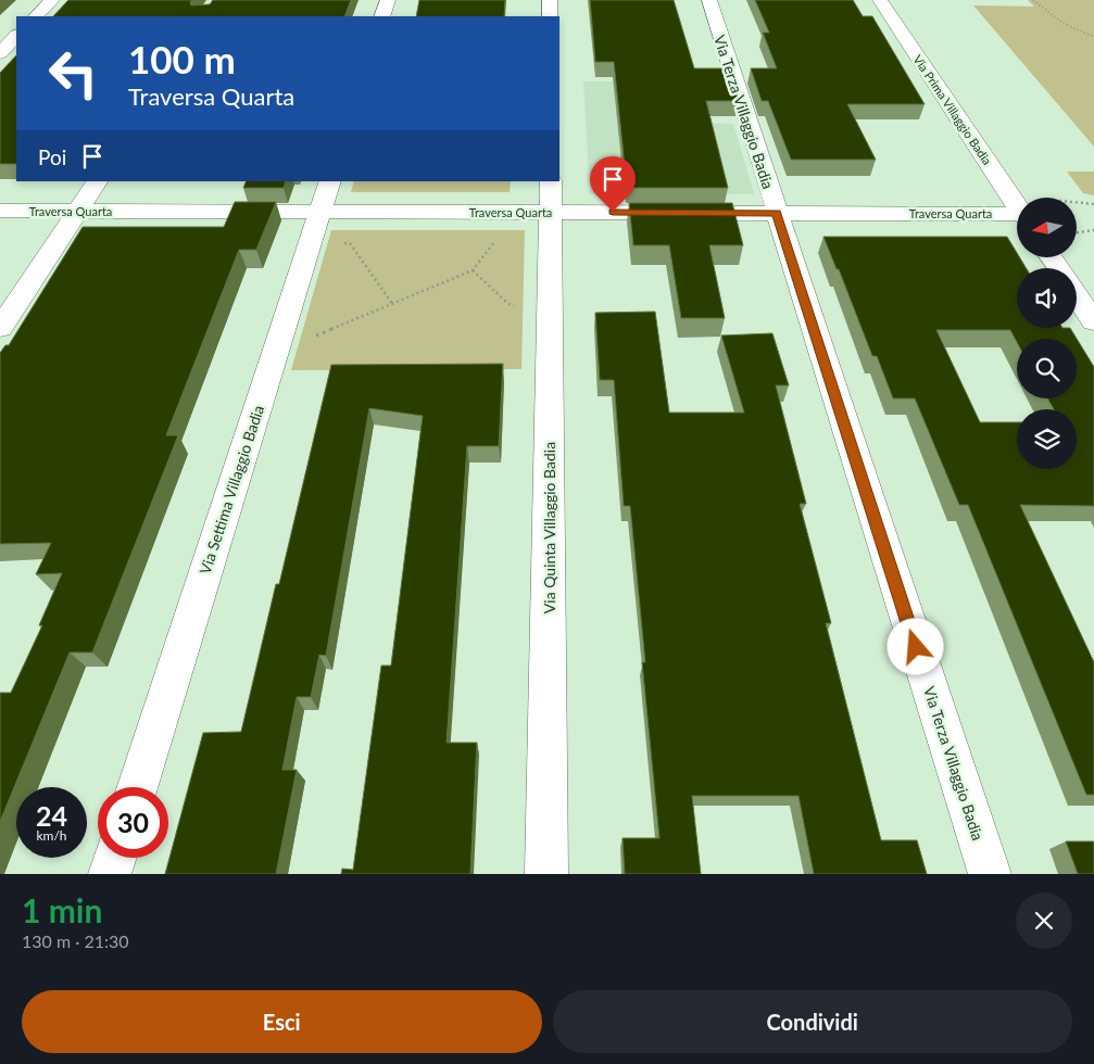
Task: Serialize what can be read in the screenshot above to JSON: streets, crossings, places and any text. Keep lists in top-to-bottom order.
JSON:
{
  "streets": {
    "street": [
      "Via Prima Villaggio Badia",
      "Via Terza Villaggio Badia",
      "Traversa Quarta",
      "Via Settima Villaggio Badia",
      "Via Quinta Villaggio Badia"
    ]
  },
  "crossings": [
    ["Via Terza Villaggio Badia", "Traversa Quarta"],
    ["Traversa Quarta", "Via Settima Villaggio Badia"],
    ["Traversa Quarta", "Via Quinta Villaggio Badia"]
  ],
  "north": "left",
  "page": {
    "turn": ["100 m", "Traversa Quarta"],
    "then": "Poi",
    "speed": "24 km/h",
    "limit": "30",
    "heading": ["1 min", "130 m · 21:30"],
    "buttons": ["Esci", "Condividi"]
  }
}
